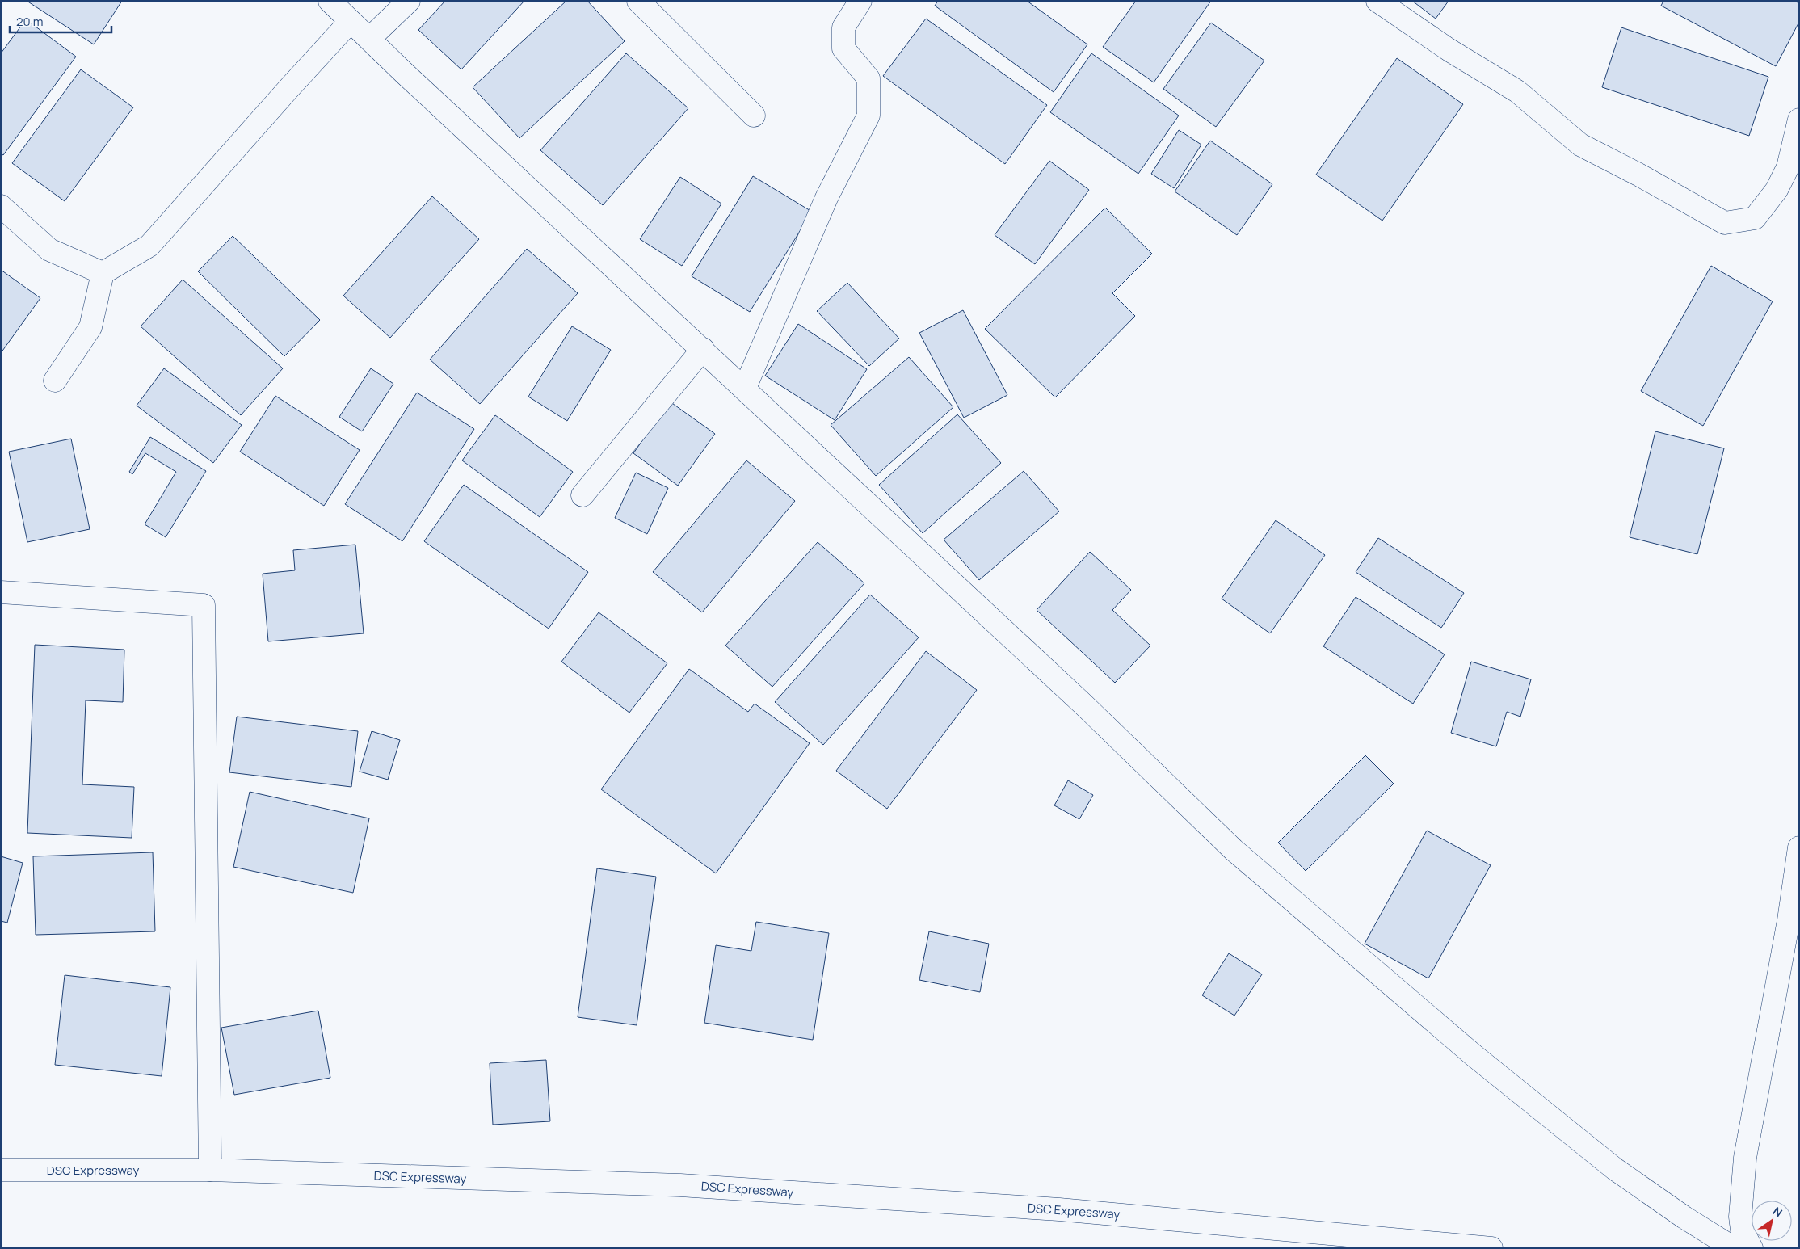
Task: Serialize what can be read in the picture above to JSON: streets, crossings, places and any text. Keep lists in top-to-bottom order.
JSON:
{
  "streets": {
    "street": ["DSC Expressway"]
  },
  "scale_bar": "20 m",
  "north": "top right"
}
